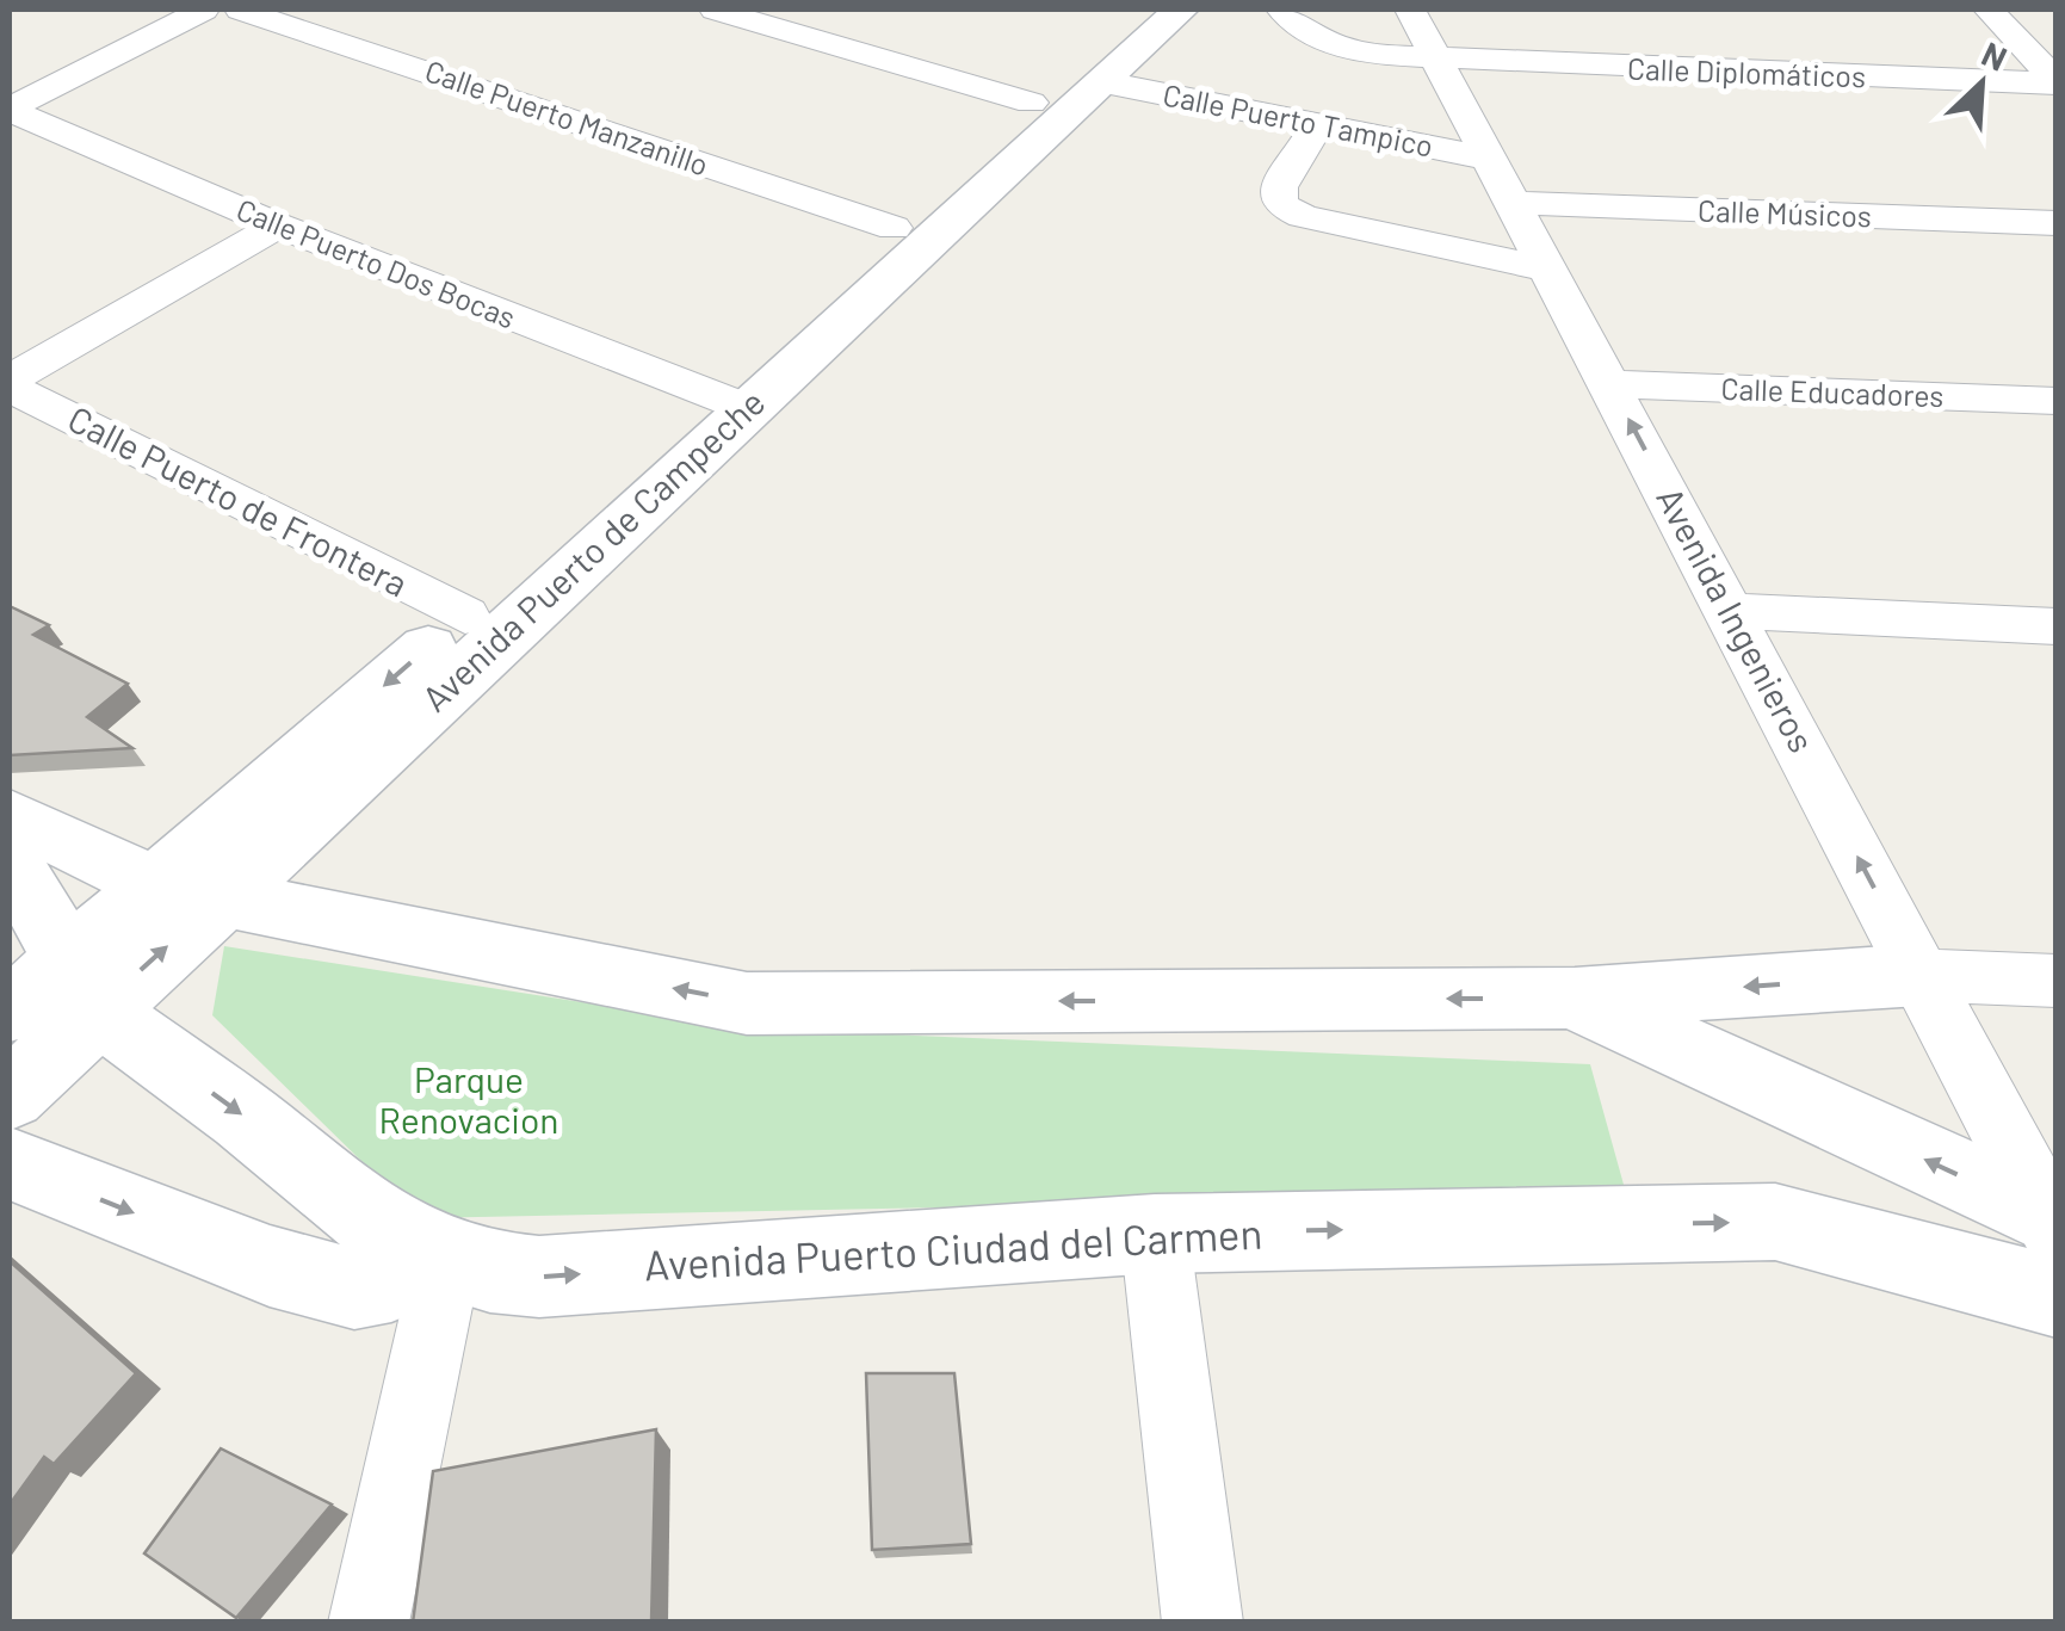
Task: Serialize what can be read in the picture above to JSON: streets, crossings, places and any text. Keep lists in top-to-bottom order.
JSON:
{
  "streets": {
    "main road": ["Avenida Puerto de Campeche", "Avenida Puerto Ciudad del Carmen"],
    "street": [
      "Calle Diplomáticos",
      "Calle Puerto Manzanillo",
      "Calle Puerto Tampico",
      "Calle Músicos",
      "Calle Puerto Dos Bocas",
      "Calle Educadores",
      "Calle Puerto de Frontera",
      "Avenida Ingenieros"
    ]
  },
  "crossings": [
    ["Calle Diplomáticos", "Avenida Ingenieros"],
    ["Calle Puerto Manzanillo", "Avenida Puerto de Campeche"],
    ["Calle Puerto Tampico", "Avenida Puerto de Campeche"],
    ["Calle Puerto Tampico", "Avenida Ingenieros"],
    ["Calle Músicos", "Avenida Ingenieros"],
    ["Calle Puerto Dos Bocas", "Avenida Puerto de Campeche"],
    ["Calle Educadores", "Avenida Ingenieros"],
    ["Calle Puerto de Frontera", "Avenida Puerto de Campeche"],
    ["Avenida Puerto de Campeche", "Avenida Puerto Ciudad del Carmen"]
  ],
  "one_way": ["Avenida Ingenieros"],
  "parks": ["Parque Renovacion"],
  "north": "top right"
}
